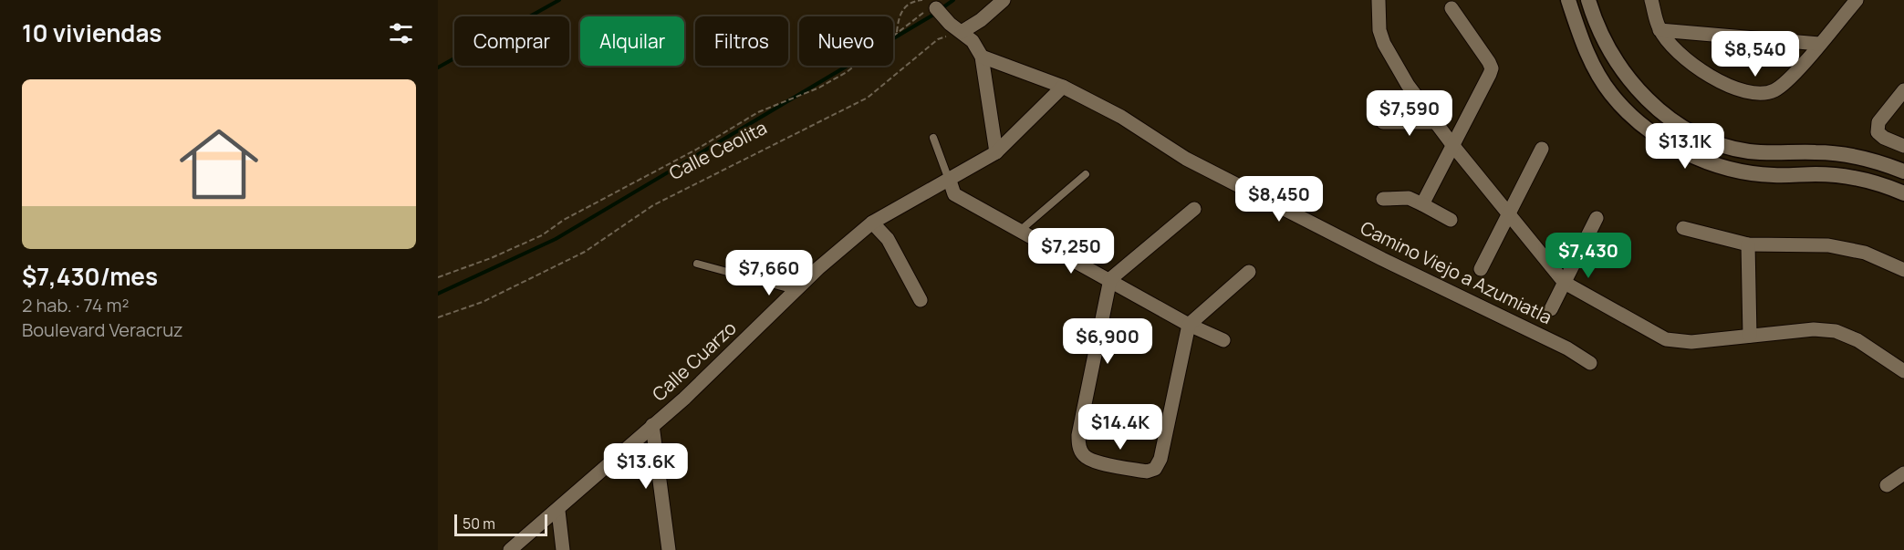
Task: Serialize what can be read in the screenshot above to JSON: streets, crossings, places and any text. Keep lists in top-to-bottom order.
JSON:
{
  "streets": {
    "street": ["Camino Viejo a Azumiatla", "Calle Cuarzo"],
    "path": ["Calle Ceolita"]
  },
  "crossings": [
    ["Camino Viejo a Azumiatla", "Calle Cuarzo"]
  ],
  "scale_bar": "50 m",
  "page": {
    "heading": "10 viviendas",
    "chip": [
      "Comprar",
      "Alquilar",
      "Filtros",
      "Nuevo"
    ],
    "price": [
      "$8,540",
      "$7,590",
      "$13.1K",
      "$8,450",
      "$7,250",
      "$7,430",
      "$7,660",
      "$6,900",
      "$14.4K",
      "$13.6K"
    ],
    "list": [
      {
        "name": "$7,430/mes",
        "note": "2 hab. · 74 m² · Boulevard Veracruz"
      }
    ],
    "scale": "50 m"
  }
}
